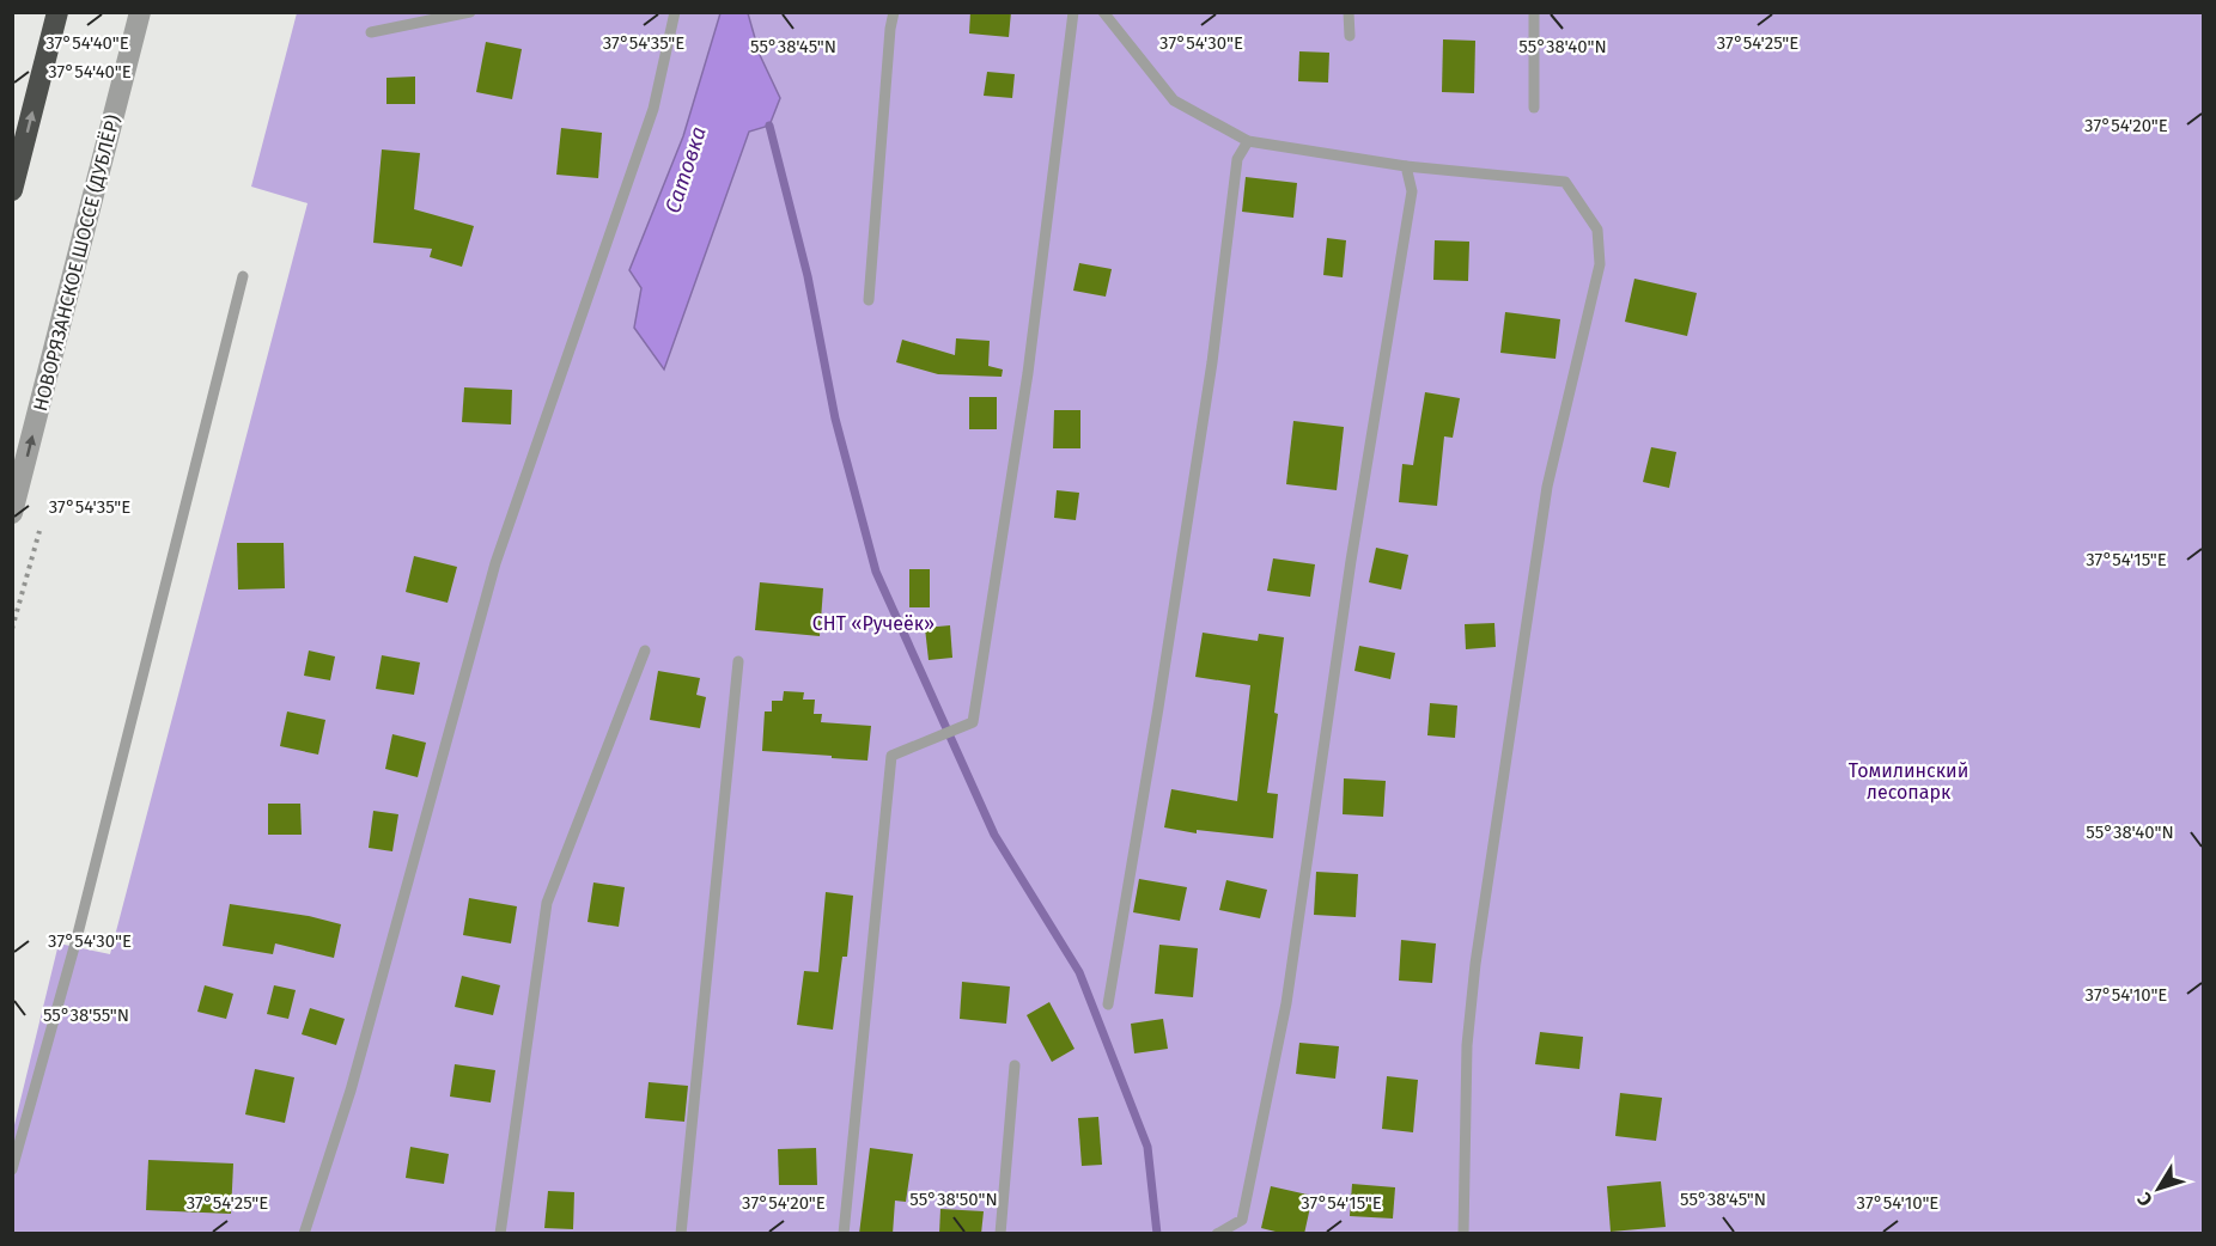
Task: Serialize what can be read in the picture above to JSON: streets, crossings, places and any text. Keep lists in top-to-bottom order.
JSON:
{
  "streets": {
    "street": ["НОВОРЯЗАНСКОЕ ШОССЕ (ДУБЛЁР)"]
  },
  "one_way": ["НОВОРЯЗАНСКОЕ ШОССЕ (ДУБЛЁР)"],
  "water": ["Сатовка"],
  "parks": ["СНТ «Ручеёк»", "Томилинский лесопарк"],
  "north": "bottom left",
  "coordinates": [
    "37°54'40\"E",
    "37°54'35\"E",
    "37°54'30\"E",
    "37°54'25\"E",
    "55°38'45\"N",
    "55°38'40\"N",
    "37°54'20\"E",
    "37°54'15\"E",
    "37°54'10\"E",
    "55°38'55\"N",
    "55°38'50\"N"
  ]
}
